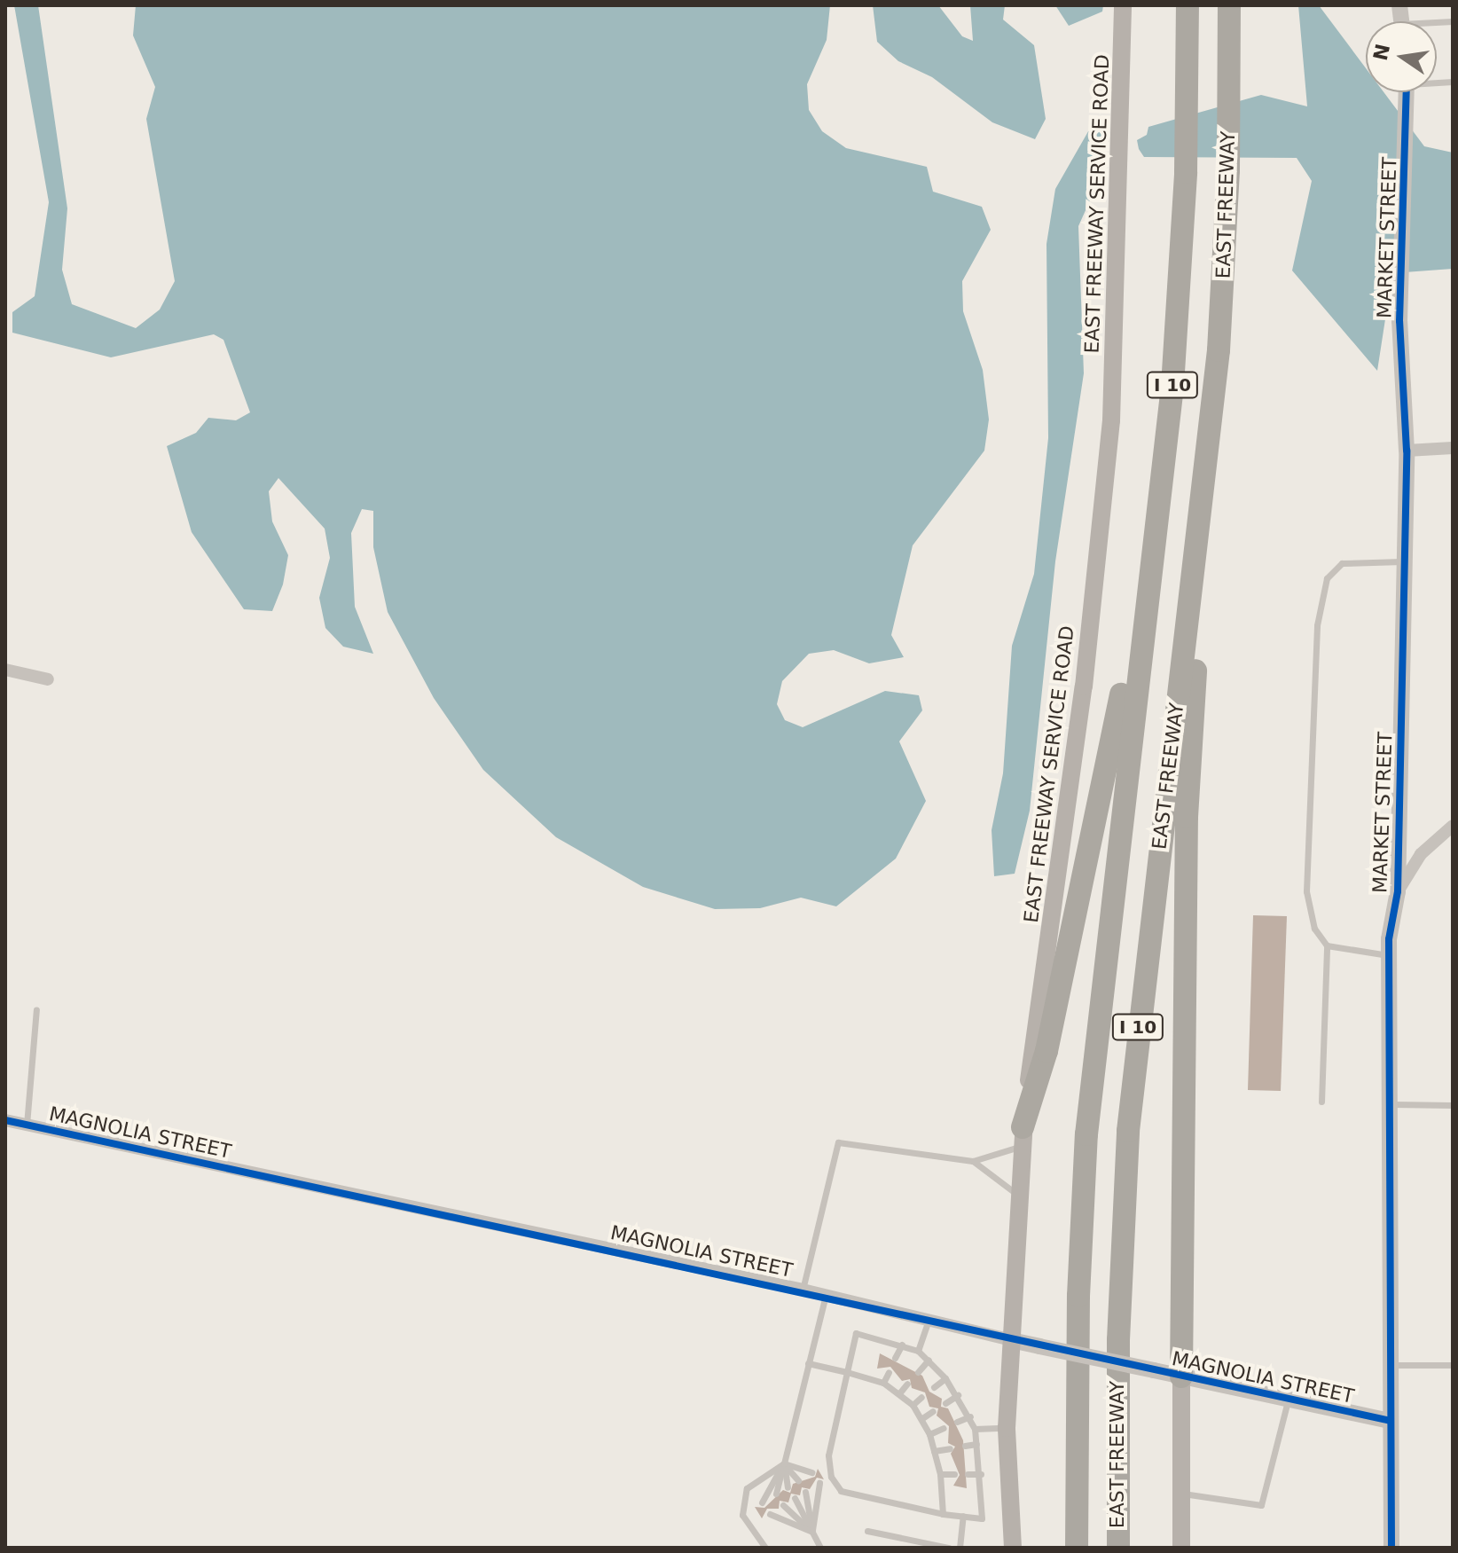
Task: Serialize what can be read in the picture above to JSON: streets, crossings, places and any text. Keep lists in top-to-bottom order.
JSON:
{
  "streets": {
    "highway": ["EAST FREEWAY", "I 10"],
    "main road": ["EAST FREEWAY SERVICE ROAD"],
    "street": ["MARKET STREET", "MAGNOLIA STREET"]
  },
  "crossings": [
    ["EAST FREEWAY SERVICE ROAD", "MAGNOLIA STREET"],
    ["MARKET STREET", "MAGNOLIA STREET"]
  ],
  "north": "left"
}
